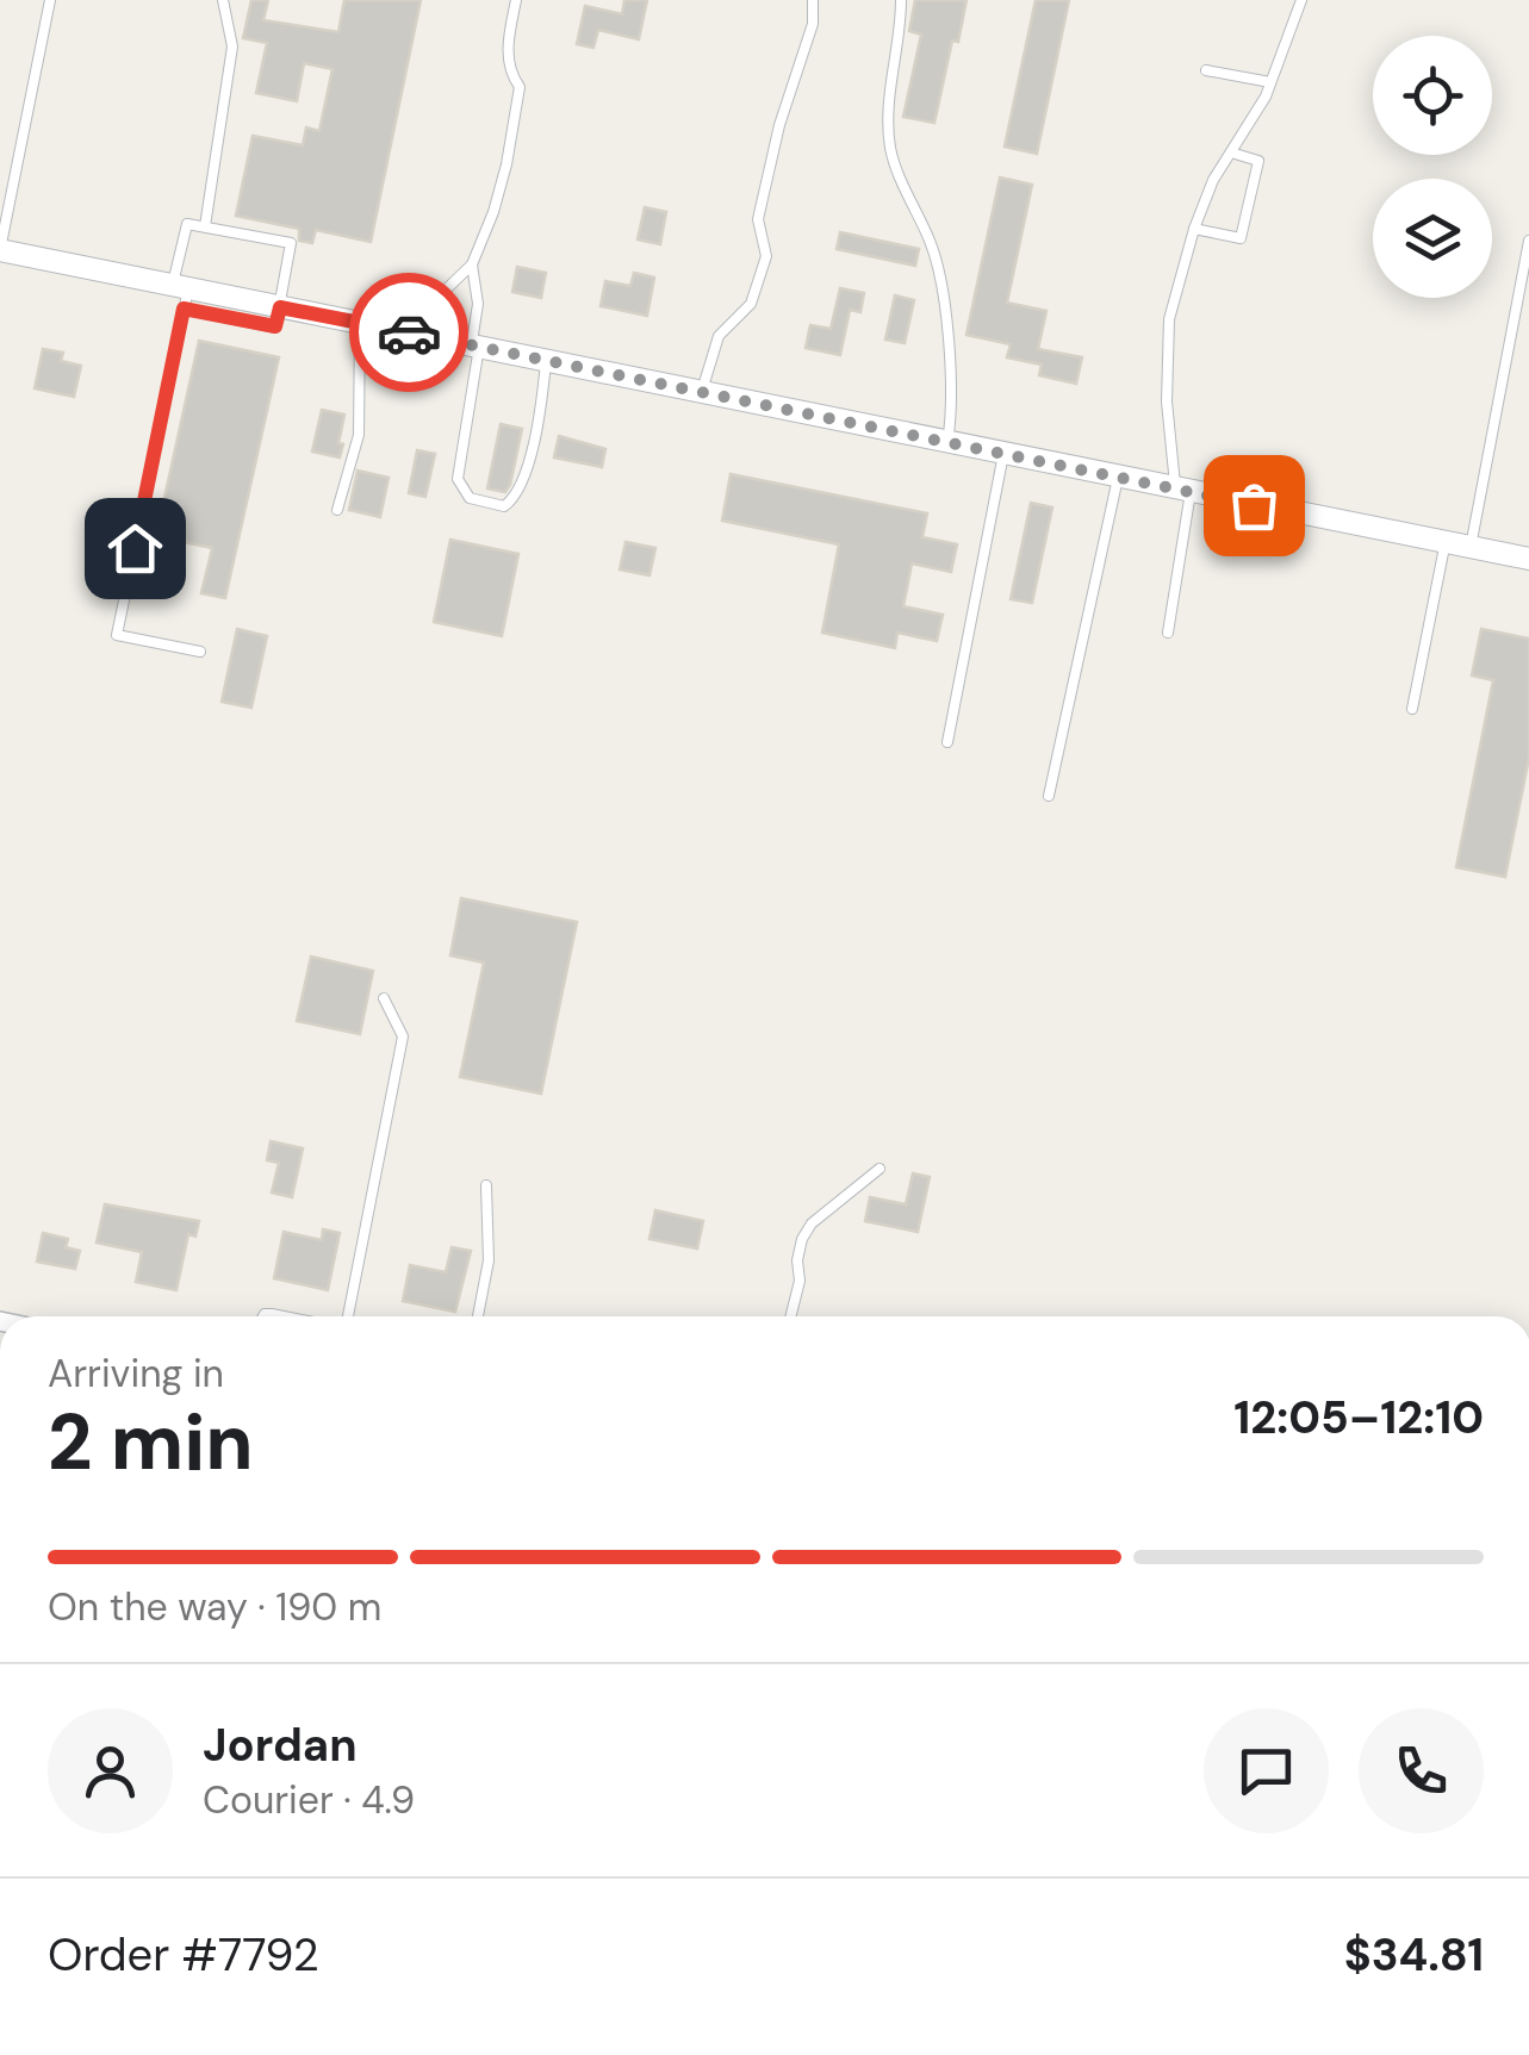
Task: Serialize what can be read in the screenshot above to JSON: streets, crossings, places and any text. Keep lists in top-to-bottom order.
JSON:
{
  "page": {
    "heading": ["2 min", "Arriving in", "12:05–12:10"],
    "panel": [
      "Jordan",
      "Courier · 4.9",
      "Order #7792",
      "$34.81"
    ],
    "bar": "On the way · 190 m"
  }
}
